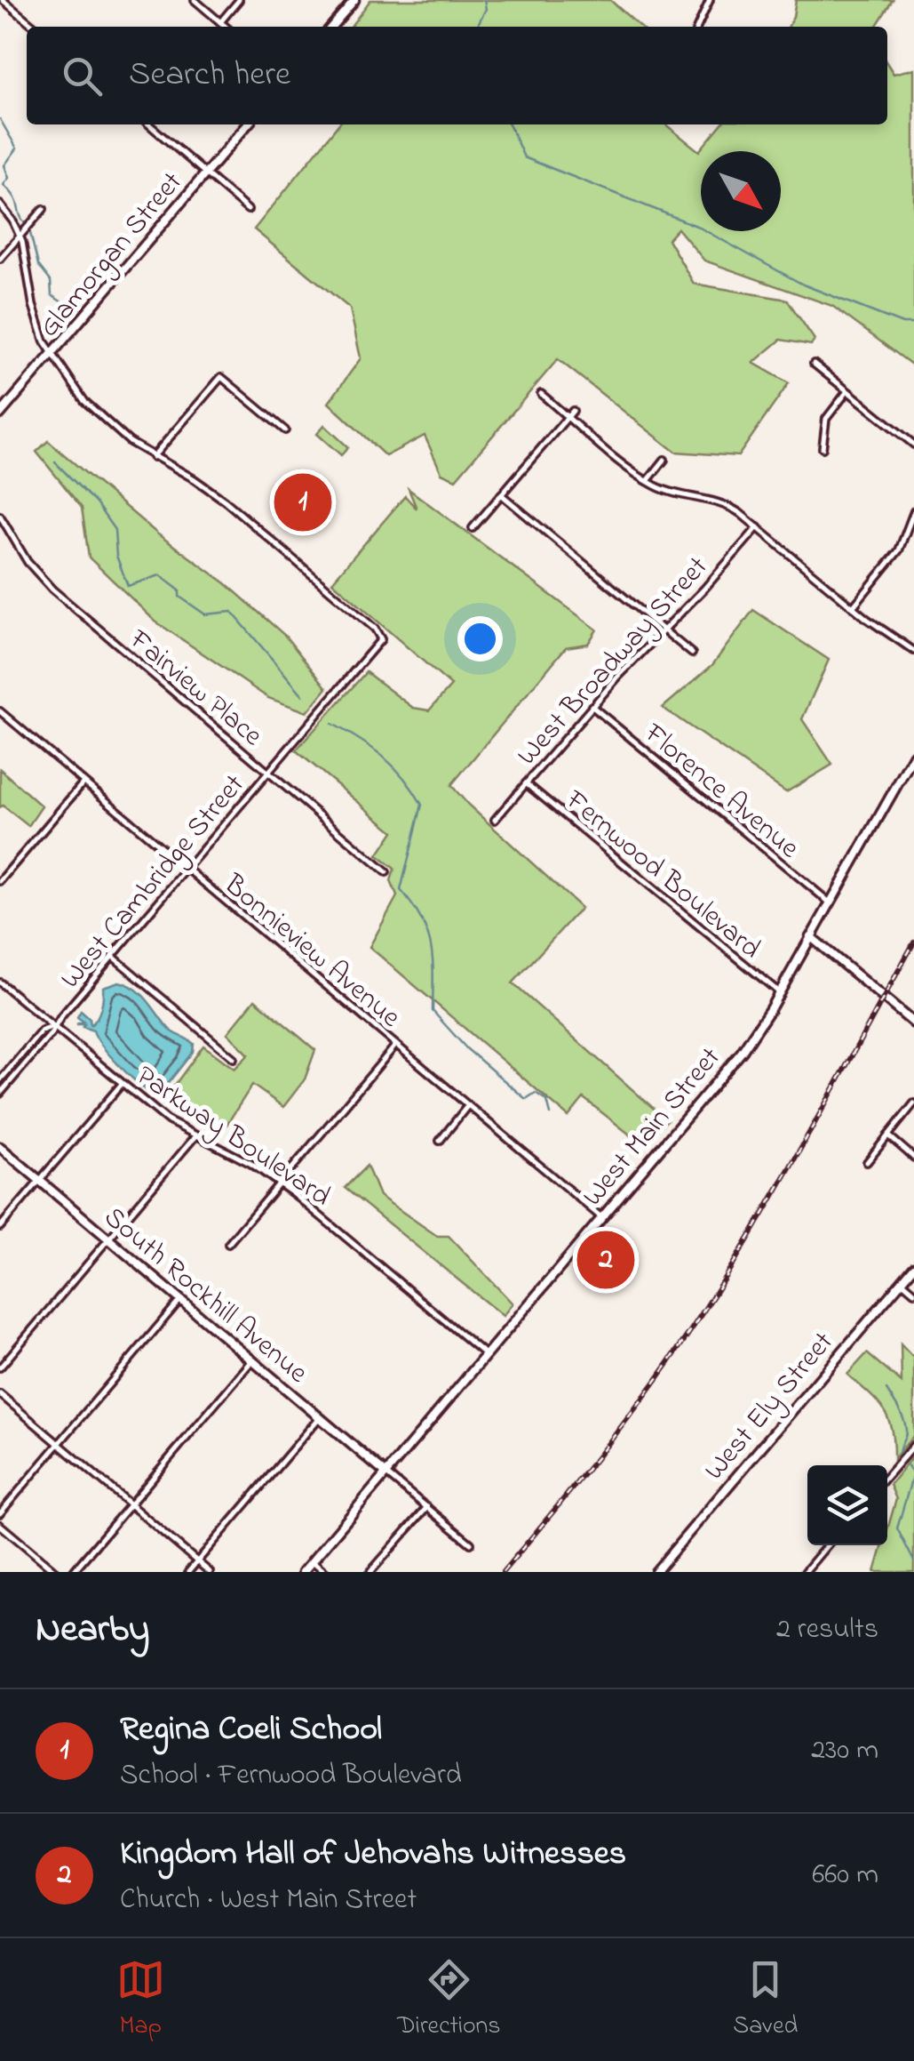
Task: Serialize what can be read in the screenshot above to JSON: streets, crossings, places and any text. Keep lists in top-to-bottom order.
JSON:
{
  "streets": {
    "street": [
      "Glamorgan Street",
      "West Broadway Street",
      "Fairview Place",
      "Florence Avenue",
      "Fernwood Boulevard",
      "West Cambridge Street",
      "Bonnieview Avenue",
      "West Main Street",
      "Parkway Boulevard",
      "South Rockhill Avenue",
      "West Ely Street"
    ]
  },
  "crossings": [
    ["West Broadway Street", "Florence Avenue"],
    ["West Broadway Street", "Fernwood Boulevard"],
    ["Fairview Place", "West Cambridge Street"],
    ["Florence Avenue", "West Main Street"],
    ["Fernwood Boulevard", "West Main Street"],
    ["West Cambridge Street", "Bonnieview Avenue"],
    ["West Cambridge Street", "Parkway Boulevard"],
    ["Bonnieview Avenue", "West Main Street"],
    ["West Main Street", "Parkway Boulevard"],
    ["West Main Street", "South Rockhill Avenue"]
  ],
  "north": "bottom right",
  "page": {
    "search": "Search here",
    "pins": ["1", "2"],
    "heading": ["Nearby", "2 results"],
    "list": [
      {
        "mark": "1",
        "name": "Regina Coeli School",
        "note": "School · Fernwood Boulevard",
        "value": "230 m"
      },
      {
        "mark": "2",
        "name": "Kingdom Hall of Jehovahs Witnesses",
        "note": "Church · West Main Street",
        "value": "660 m"
      }
    ],
    "nav": ["Map", "Directions", "Saved"]
  }
}
